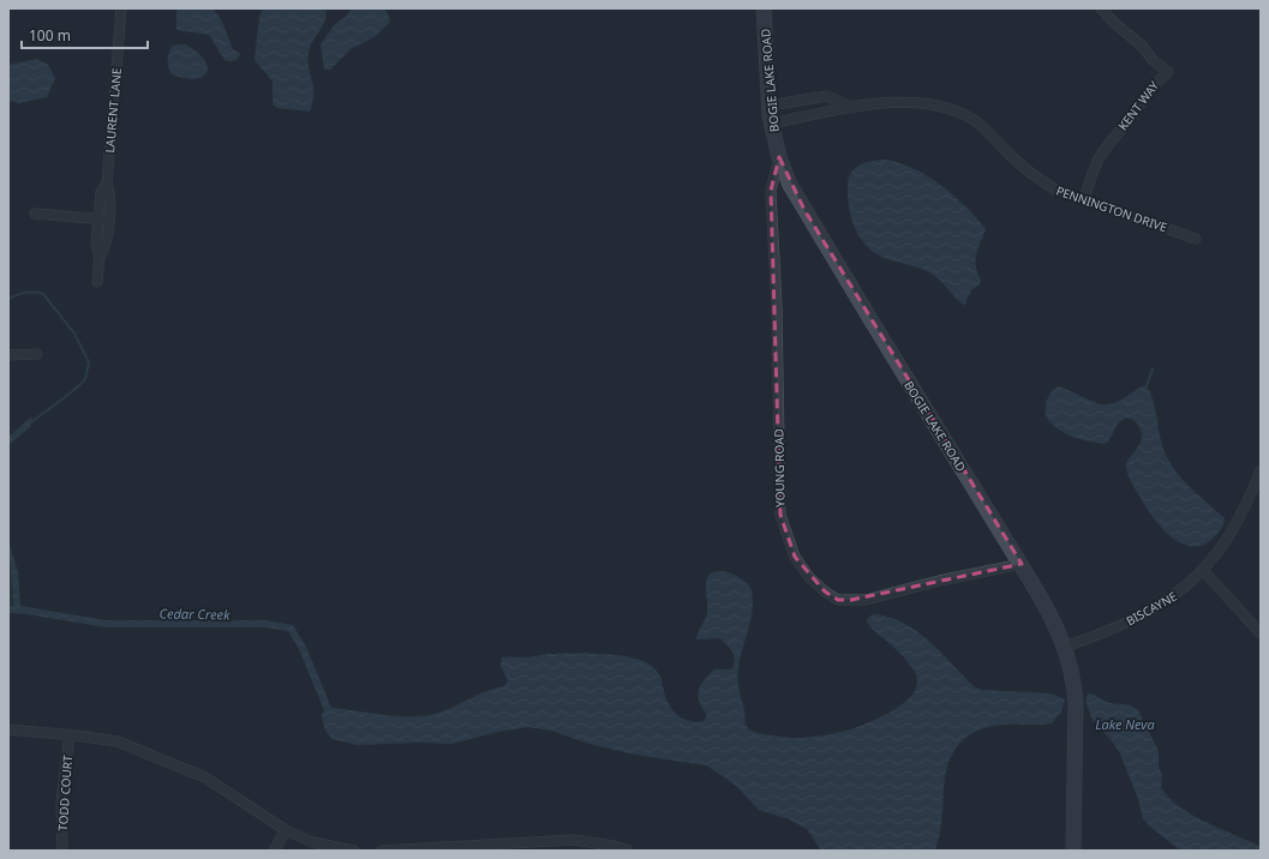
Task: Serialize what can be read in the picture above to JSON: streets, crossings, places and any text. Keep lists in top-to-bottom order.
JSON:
{
  "streets": {
    "main road": ["BOGIE LAKE ROAD"],
    "street": [
      "KENT WAY",
      "LAURENT LANE",
      "PENNINGTON DRIVE",
      "YOUNG ROAD",
      "BISCAYNE",
      "TODD COURT"
    ]
  },
  "crossings": [
    ["BOGIE LAKE ROAD", "PENNINGTON DRIVE"],
    ["BOGIE LAKE ROAD", "YOUNG ROAD"],
    ["BOGIE LAKE ROAD", "BISCAYNE"],
    ["KENT WAY", "PENNINGTON DRIVE"]
  ],
  "water": ["Cedar Creek", "Lake Neva"],
  "scale_bar": "100 m"
}
